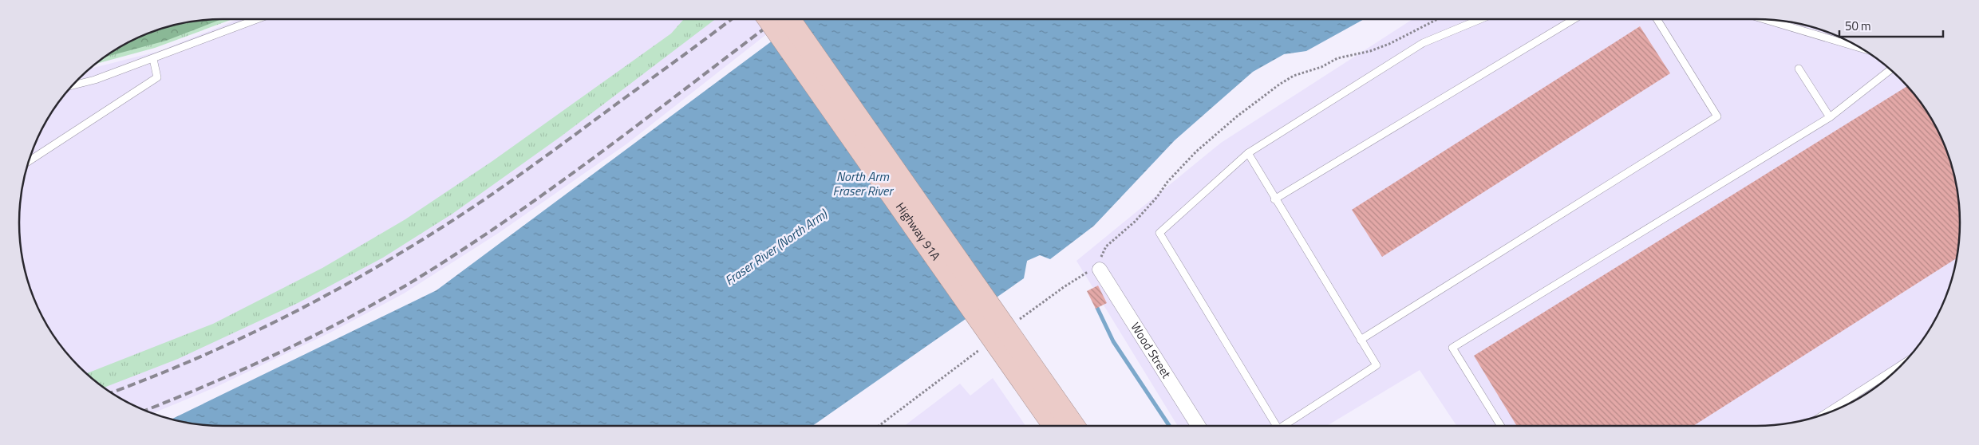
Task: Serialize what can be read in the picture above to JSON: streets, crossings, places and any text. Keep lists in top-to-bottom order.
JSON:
{
  "streets": {
    "highway": ["Highway 91A"],
    "street": ["Wood Street"]
  },
  "water": ["North Arm Fraser River", "Fraser River (North Arm)"],
  "scale_bar": "50 m"
}
